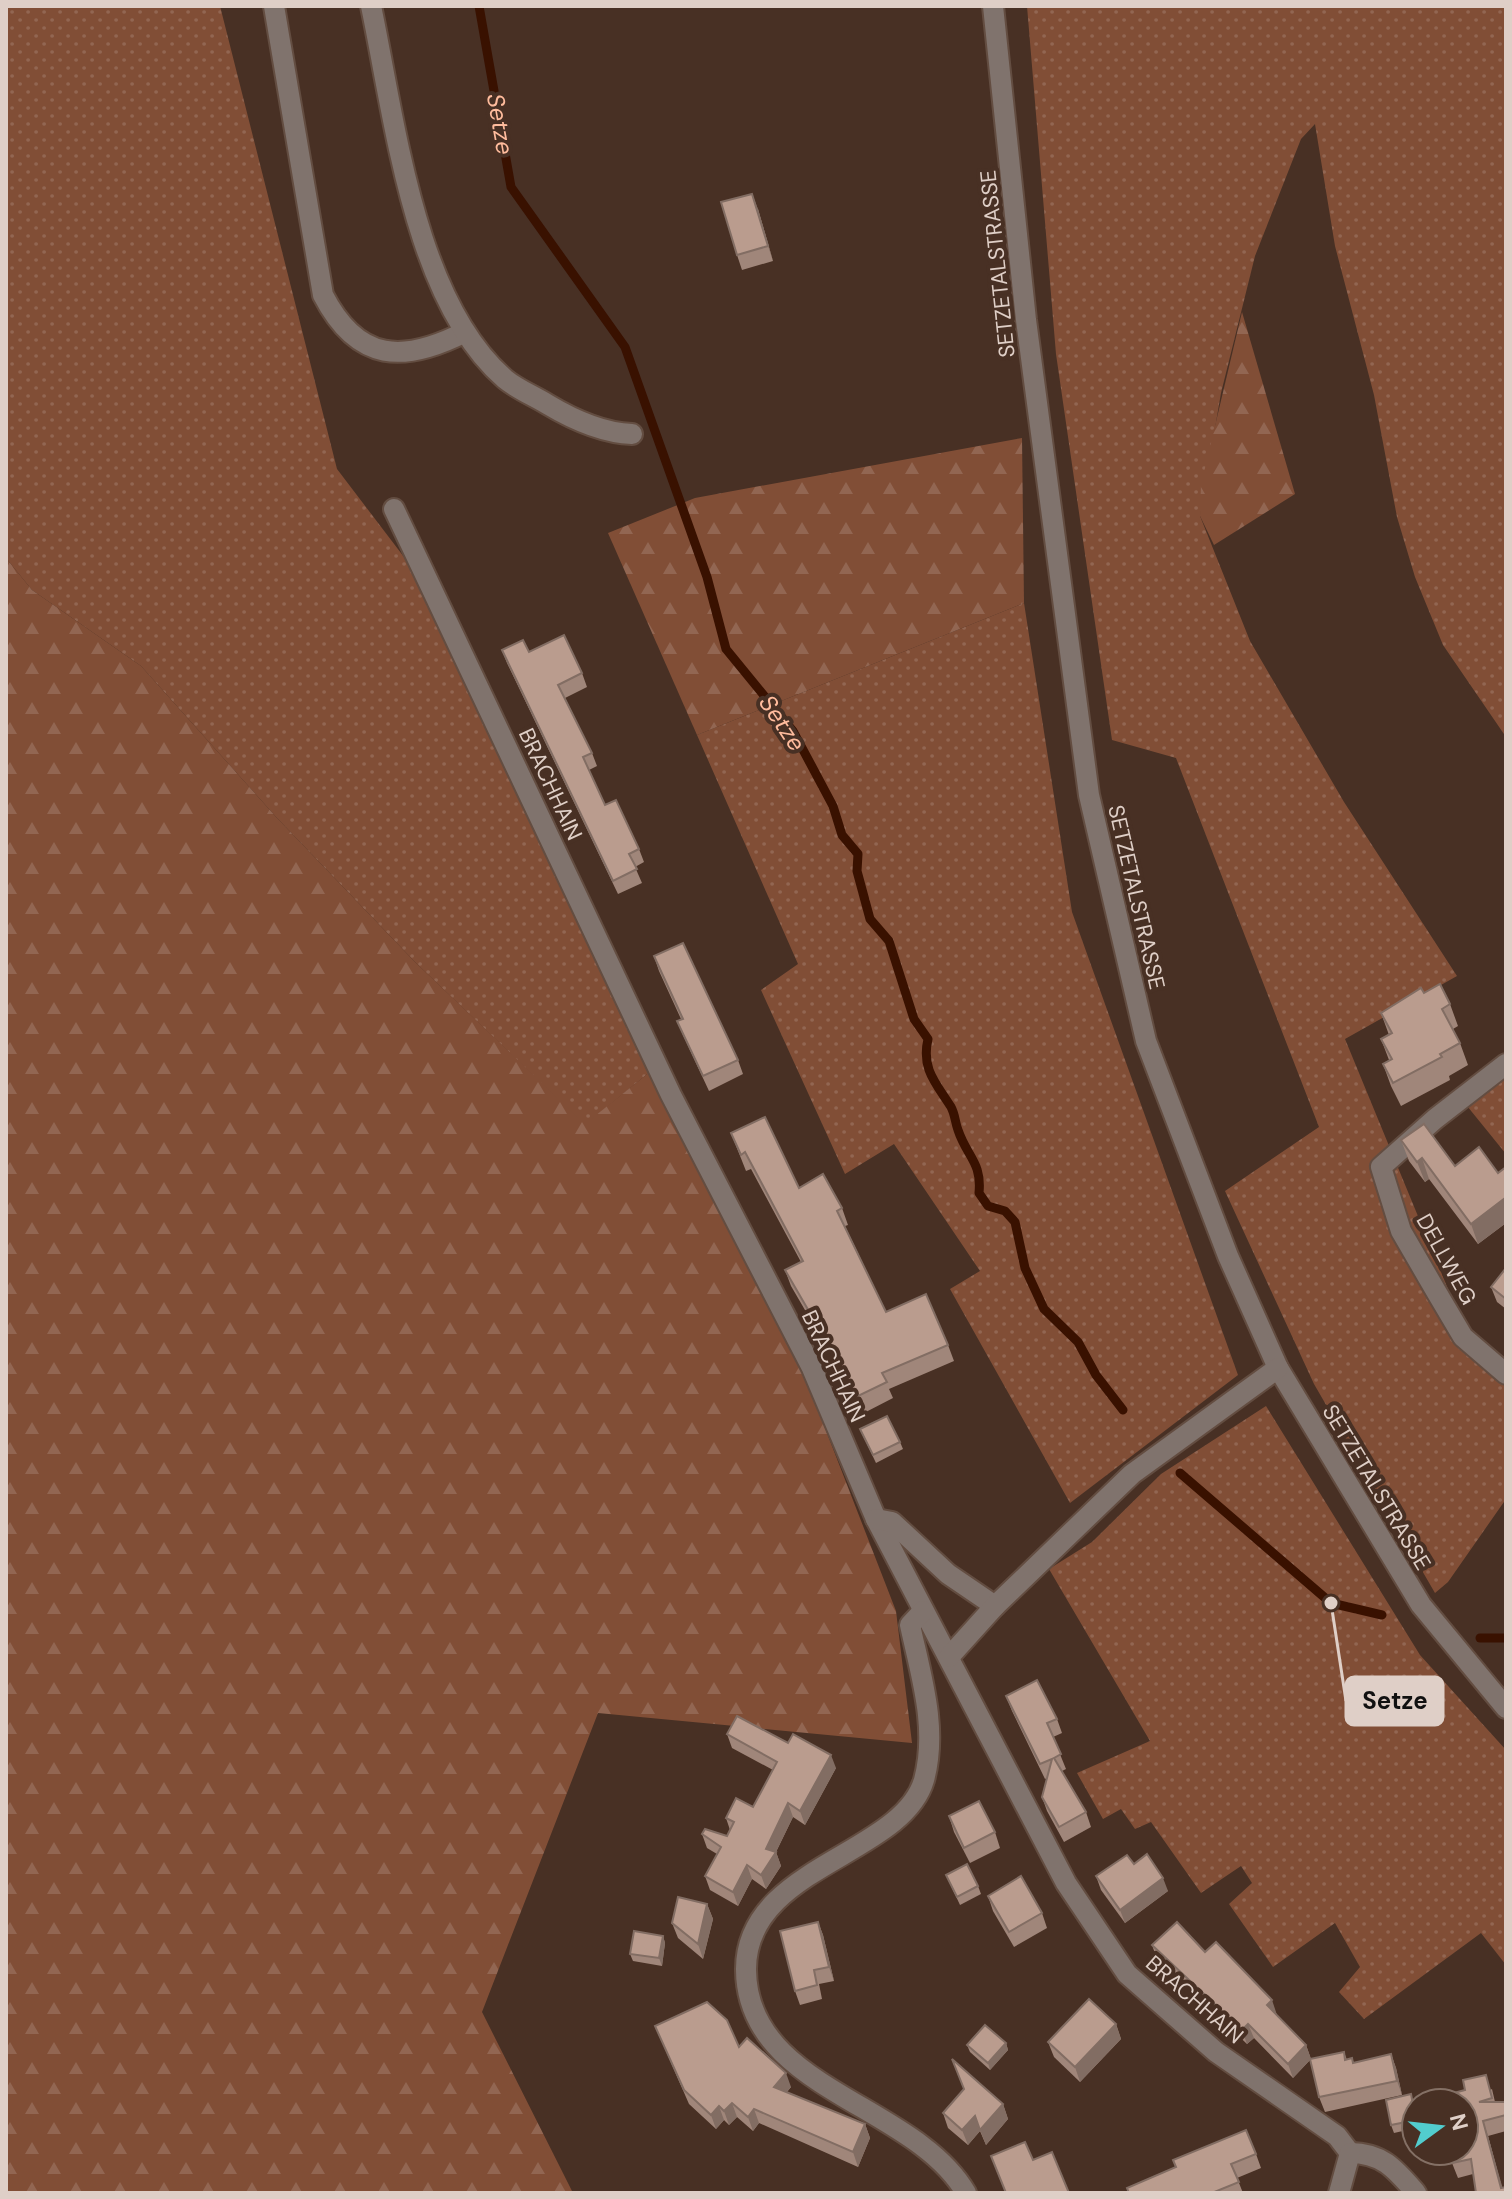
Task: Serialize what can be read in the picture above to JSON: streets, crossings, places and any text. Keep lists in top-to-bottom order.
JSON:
{
  "streets": {
    "street": ["SETZETALSTRASSE", "BRACHHAIN", "DELLWEG"]
  },
  "water": ["Setze"],
  "places": ["Setze"],
  "north": "right"
}
